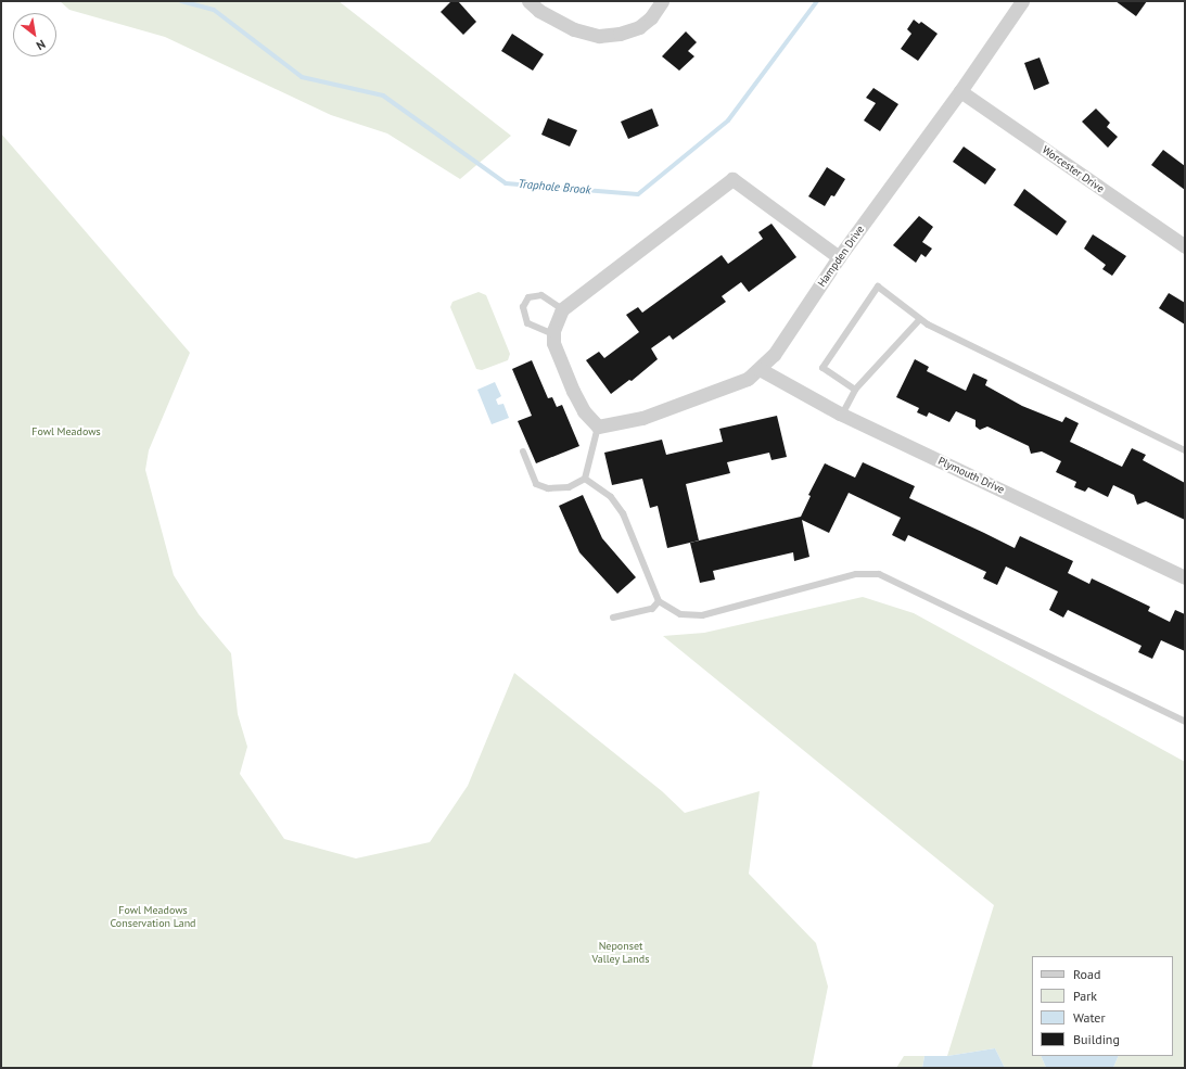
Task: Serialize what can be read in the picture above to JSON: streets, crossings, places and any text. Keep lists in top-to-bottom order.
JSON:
{
  "streets": {
    "street": ["Worcester Drive", "Hampden Drive", "Plymouth Drive"]
  },
  "crossings": [
    ["Worcester Drive", "Hampden Drive"],
    ["Hampden Drive", "Plymouth Drive"]
  ],
  "water": ["Traphole Brook"],
  "parks": ["Fowl Meadows", "Fowl Meadows Conservation Land", "Neponset Valley Lands"],
  "legend": [
    "Road",
    "Park",
    "Water",
    "Building"
  ],
  "north": "bottom right"
}
